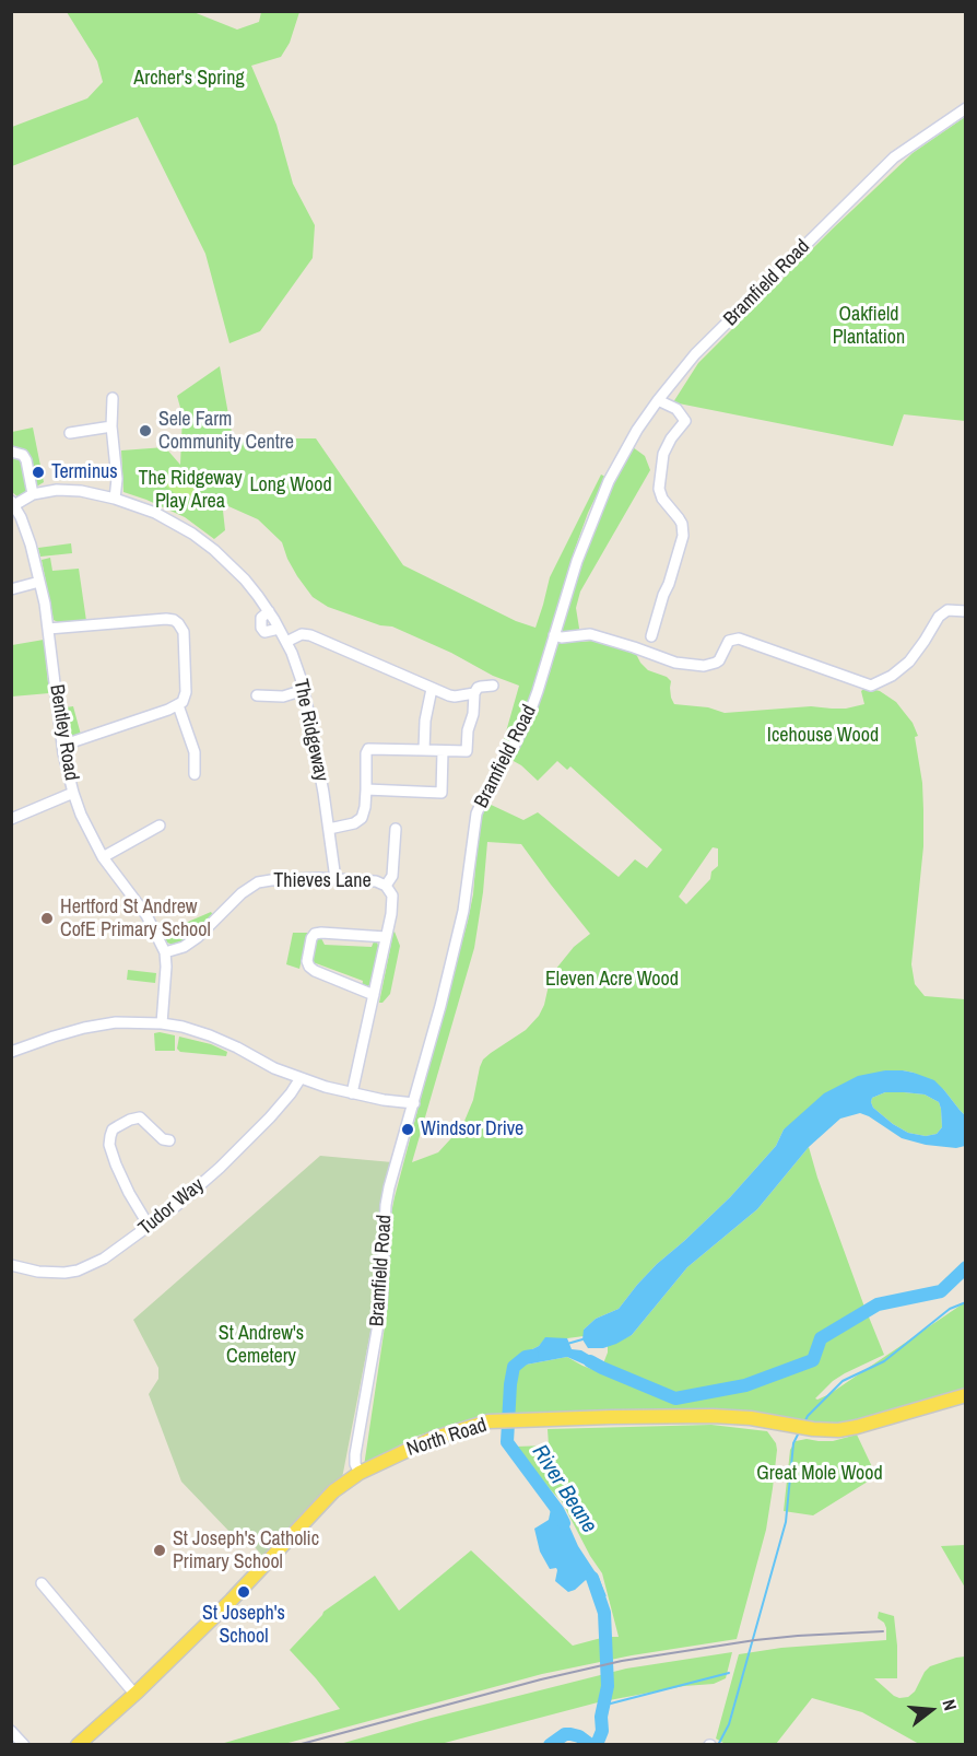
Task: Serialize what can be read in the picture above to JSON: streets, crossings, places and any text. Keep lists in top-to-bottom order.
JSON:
{
  "streets": {
    "main road": ["North Road"],
    "street": [
      "Bramfield Road",
      "The Ridgeway",
      "Bentley Road",
      "Thieves Lane",
      "Tudor Way"
    ]
  },
  "crossings": [
    ["Bramfield Road", "North Road"],
    ["The Ridgeway", "Bentley Road"],
    ["The Ridgeway", "Thieves Lane"],
    ["Bentley Road", "Thieves Lane"]
  ],
  "water": ["River Beane"],
  "parks": [
    "Archer's Spring",
    "Oakfield Plantation",
    "The Ridgeway Play Area",
    "Long Wood",
    "Icehouse Wood",
    "Eleven Acre Wood",
    "St Andrew's Cemetery",
    "Great Mole Wood"
  ],
  "places": [
    "Sele Farm Community Centre",
    "Terminus",
    "Hertford St Andrew CofE Primary School",
    "Windsor Drive",
    "St Joseph's Catholic Primary School",
    "St Joseph's School"
  ],
  "north": "right"
}
